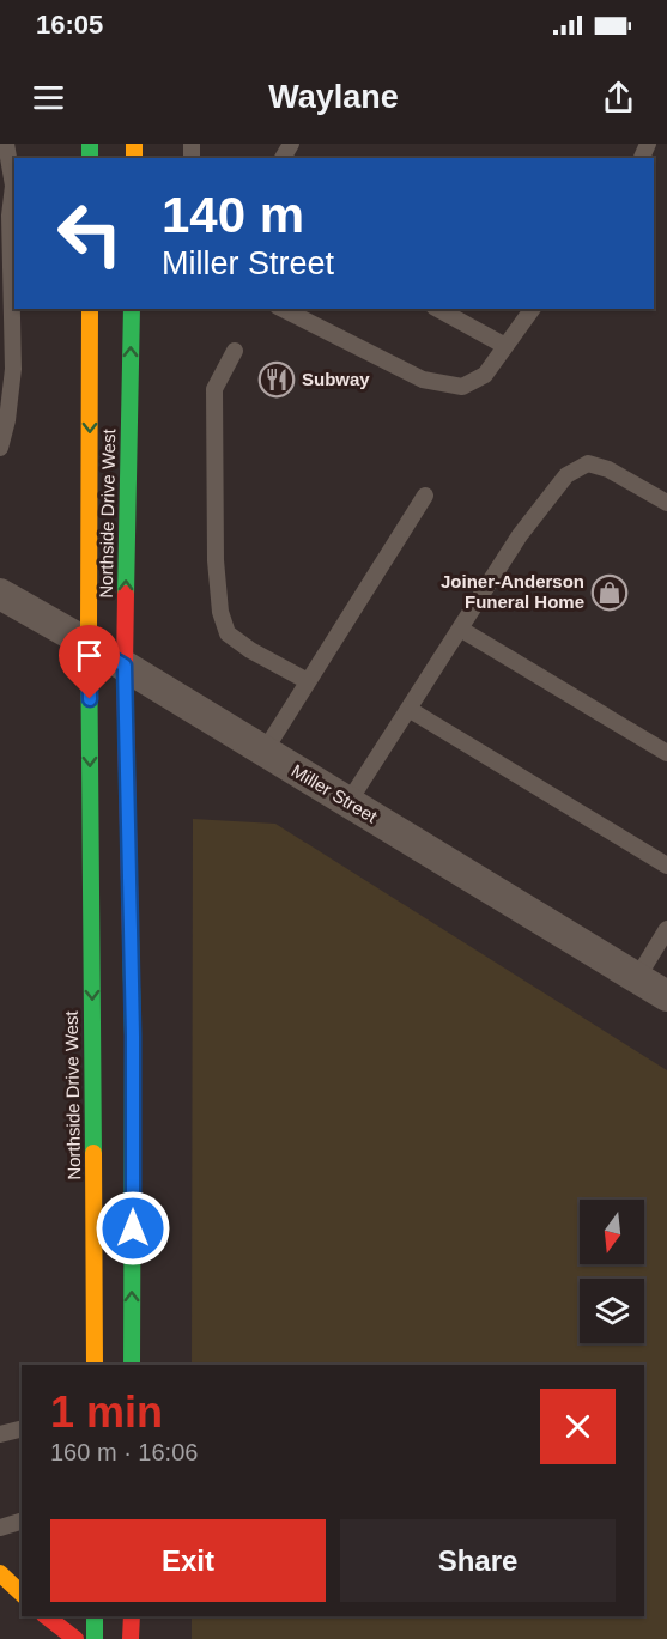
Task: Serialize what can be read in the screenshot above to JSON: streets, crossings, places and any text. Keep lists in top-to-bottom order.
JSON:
{
  "streets": {
    "main road": ["Northside Drive West"],
    "street": ["Miller Street"]
  },
  "crossings": [
    ["Northside Drive West", "Miller Street"]
  ],
  "places": {
    "restaurant": ["Subway"],
    "shop": ["Joiner-Anderson Funeral Home"]
  },
  "north": "bottom",
  "page": {
    "status": "16:05",
    "header": "Waylane",
    "turn": ["140 m", "Miller Street"],
    "heading": ["1 min", "160 m · 16:06"],
    "buttons": ["Exit", "Share"]
  }
}
